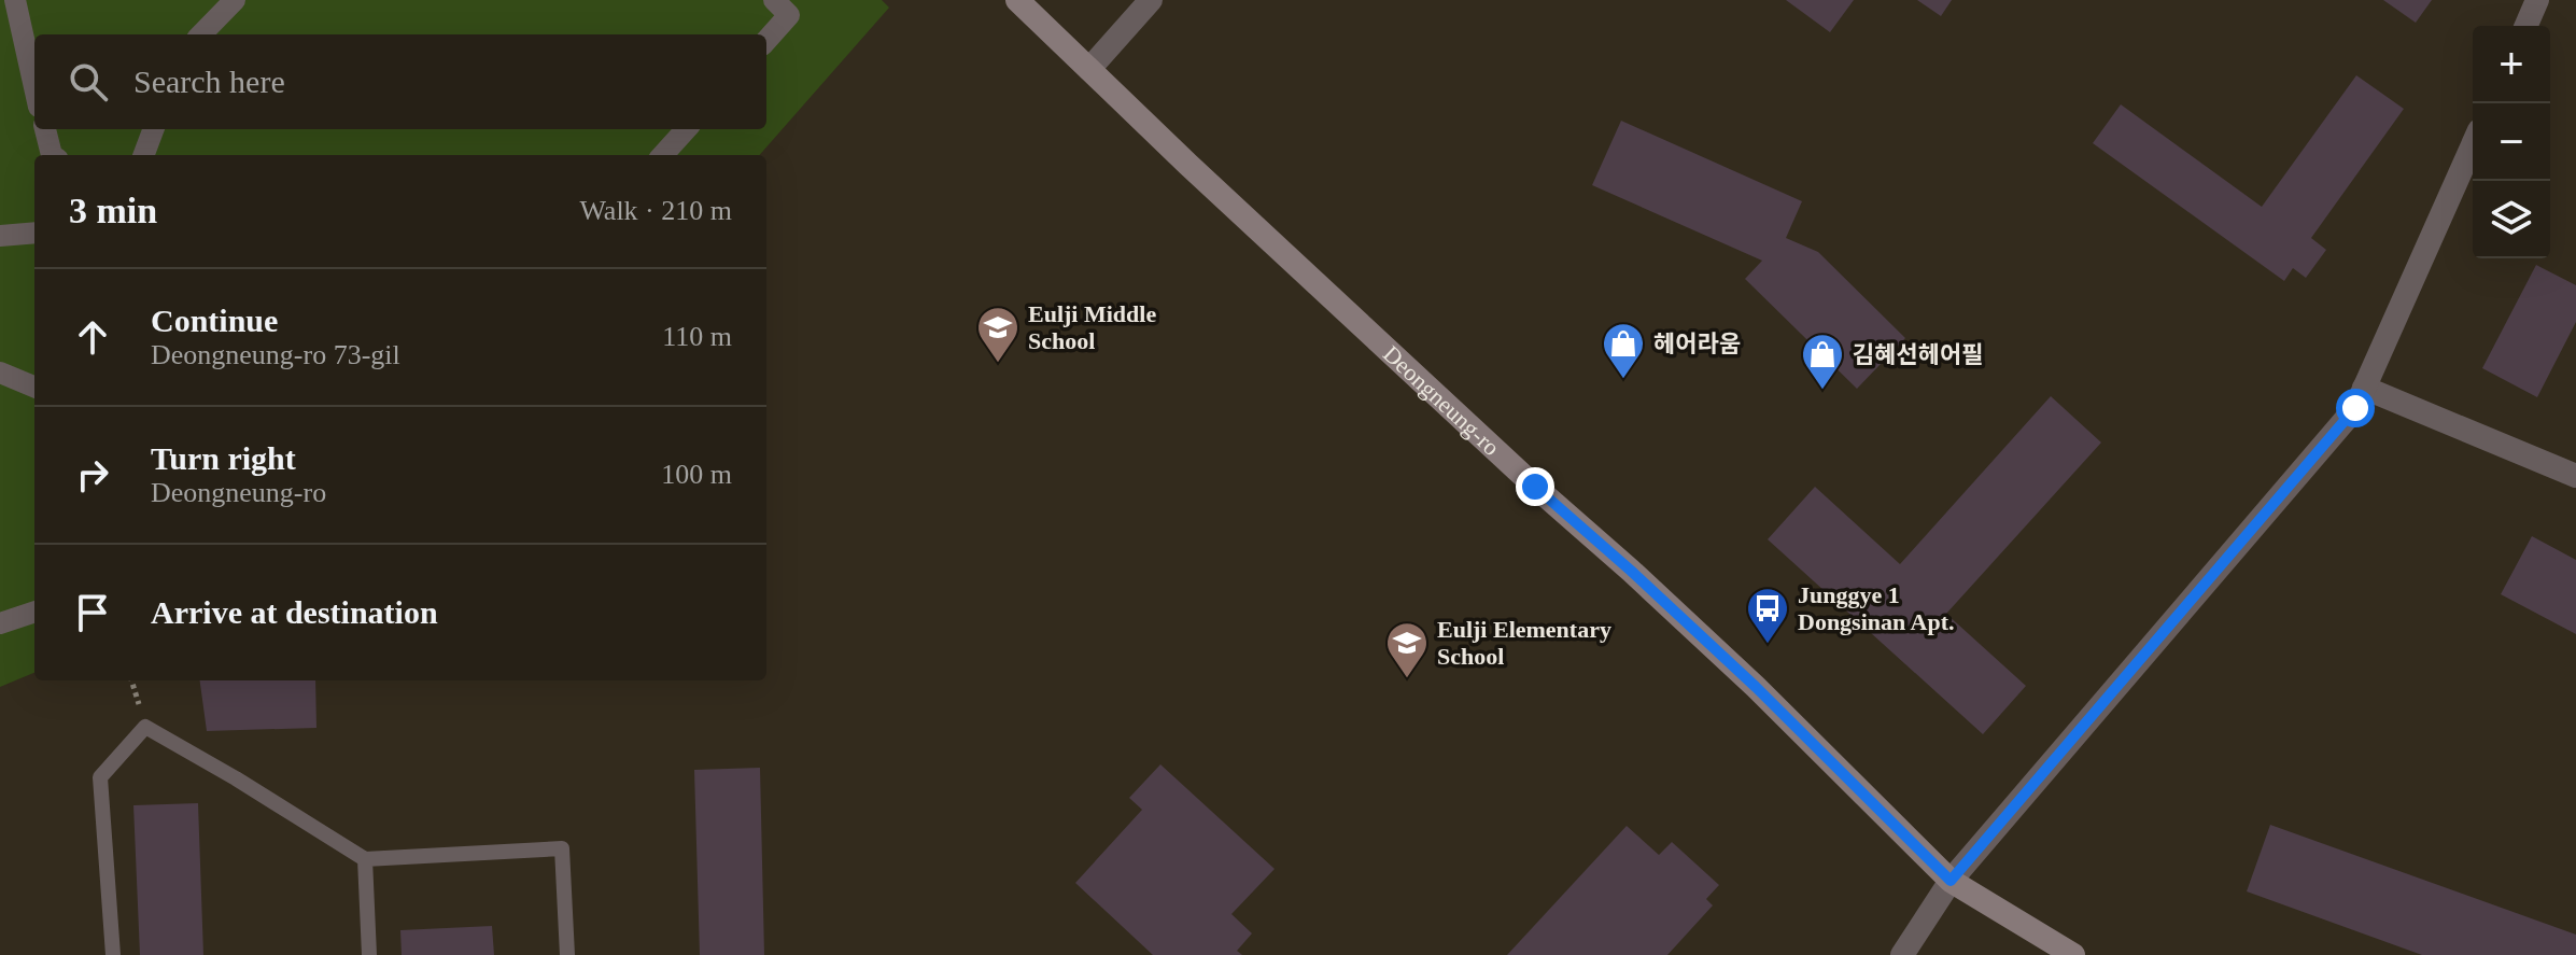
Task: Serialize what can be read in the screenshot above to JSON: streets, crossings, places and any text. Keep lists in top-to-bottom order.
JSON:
{
  "streets": {
    "main road": ["Deongneung-ro"]
  },
  "places": {
    "school or university": ["Eulji Middle School", "Eulji Elementary School"],
    "shop": ["헤어라움", "김혜선헤어필"],
    "bus stop": ["Junggye 1 Dongsinan Apt."]
  },
  "page": {
    "map_buttons": ["+", "−"],
    "search": "Search here",
    "heading": ["3 min", "Walk · 210 m"],
    "list": [
      ["Continue", "Deongneung-ro 73-gil", "110 m"],
      ["Turn right", "Deongneung-ro", "100 m"],
      "Arrive at destination"
    ]
  }
}
